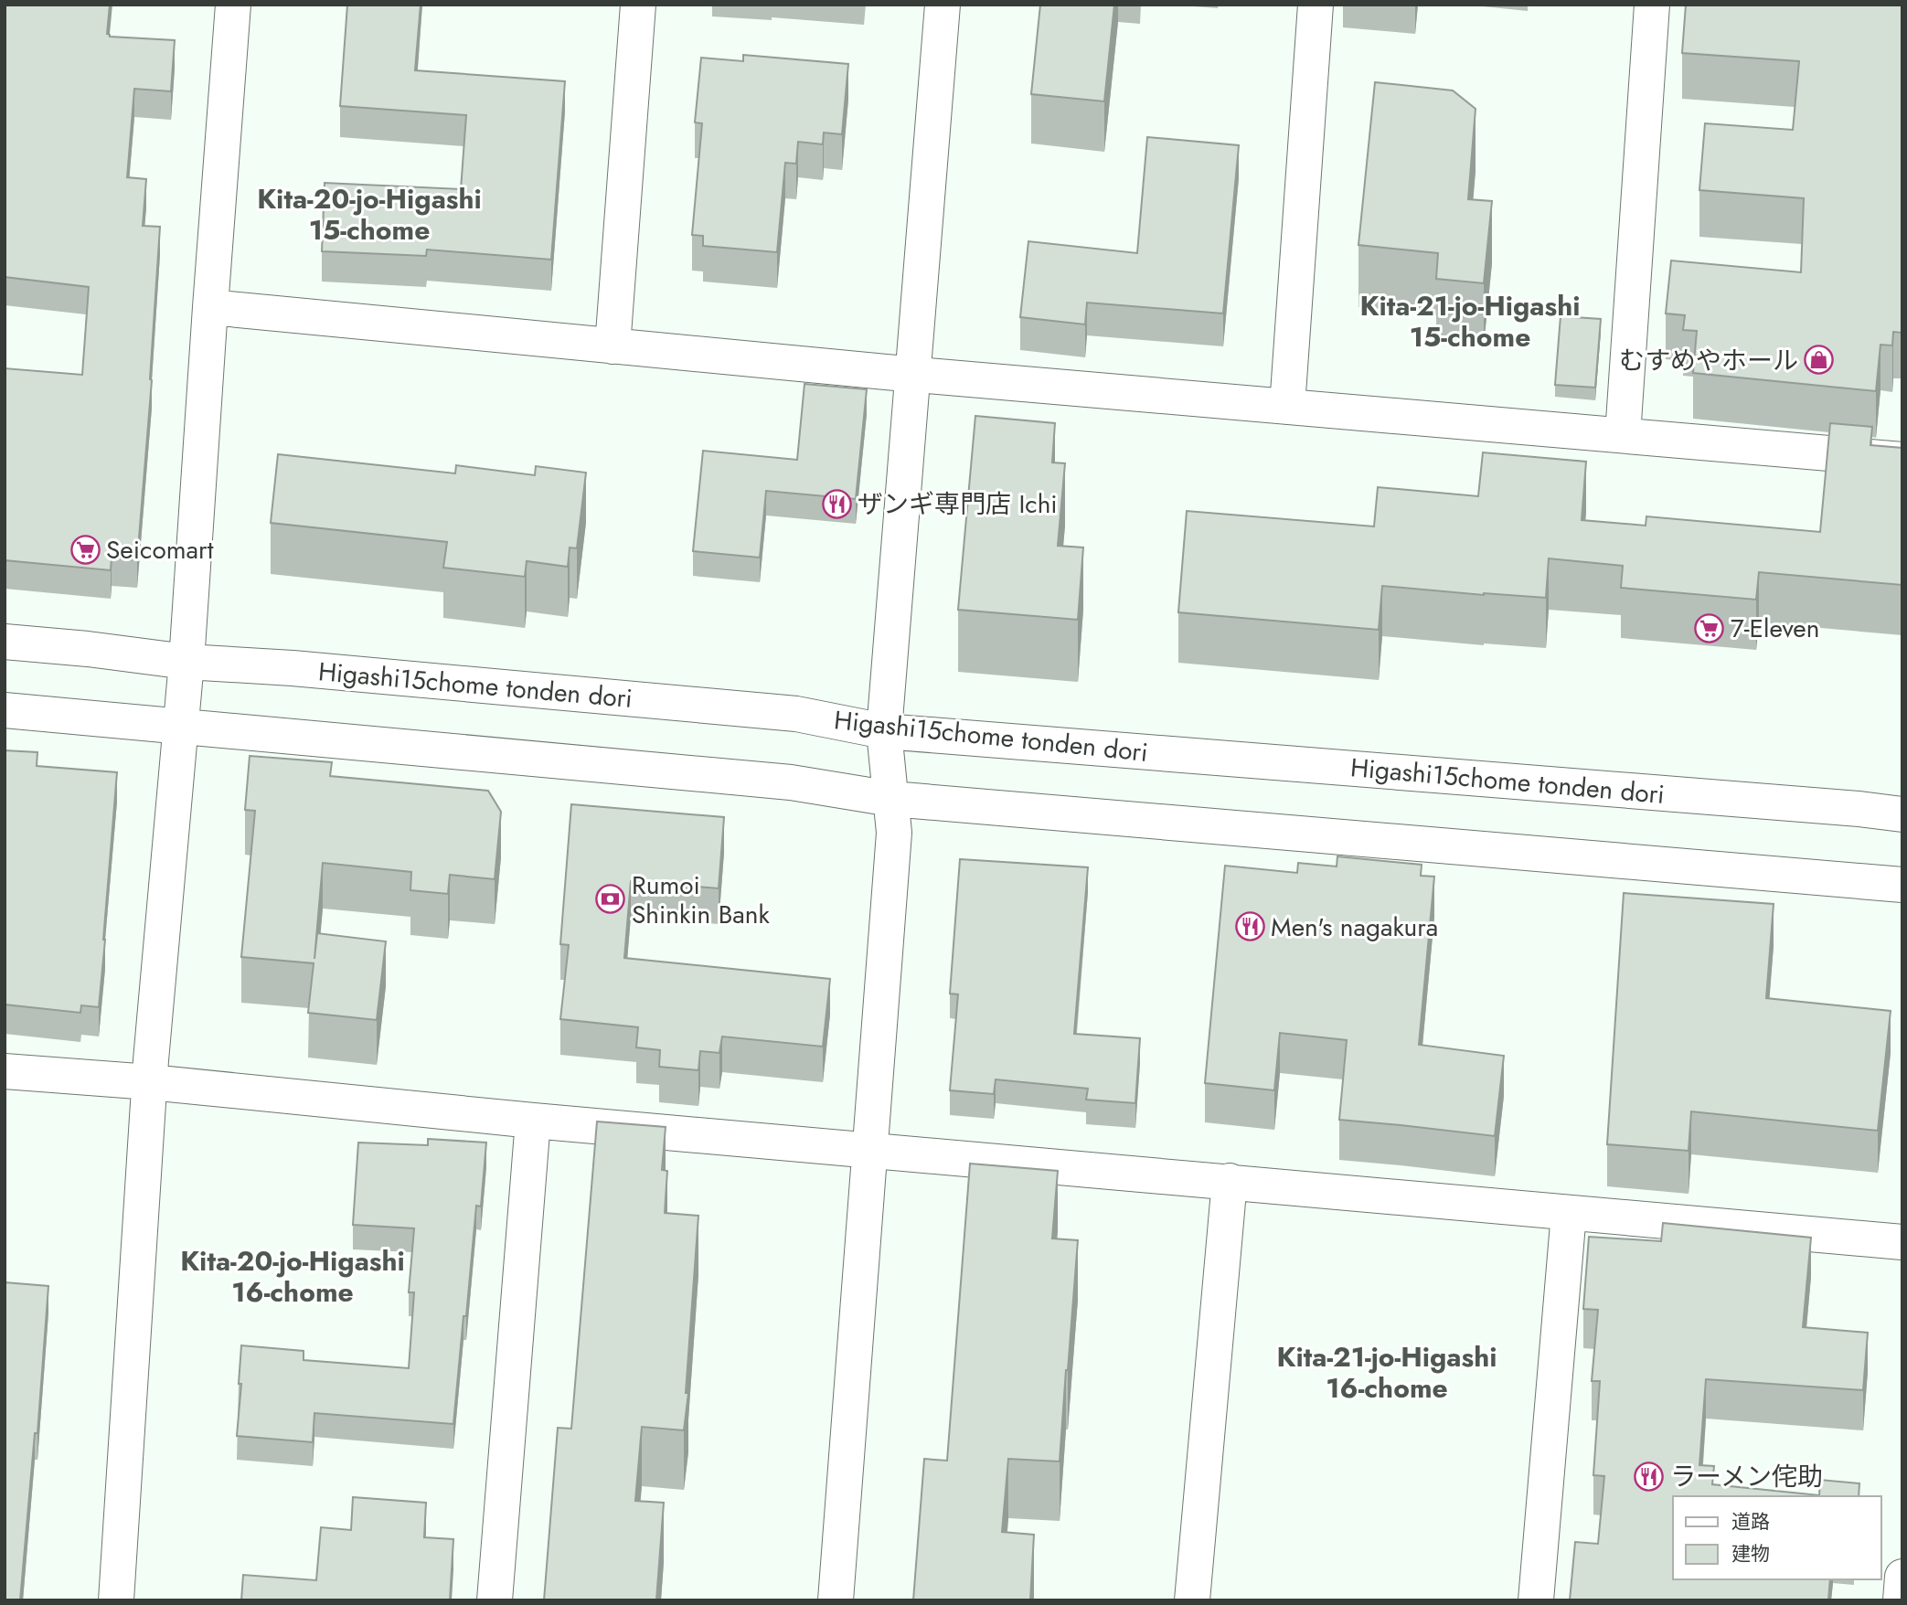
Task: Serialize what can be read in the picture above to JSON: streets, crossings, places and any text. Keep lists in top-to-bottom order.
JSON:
{
  "streets": {
    "street": ["Higashi15chome tonden dori"]
  },
  "districts": [
    "Kita-20-jo-Higashi 15-chome",
    "Kita-21-jo-Higashi 15-chome",
    "Kita-20-jo-Higashi 16-chome",
    "Kita-21-jo-Higashi 16-chome"
  ],
  "places": {
    "shop": ["むすめやホール"],
    "restaurant": ["ザンギ専門店 Ichi", "Men's nagakura", "ラーメン侘助"],
    "supermarket": ["Seicomart", "7-Eleven"],
    "bank": ["Rumoi Shinkin Bank"]
  },
  "legend": ["道路", "建物"]
}
